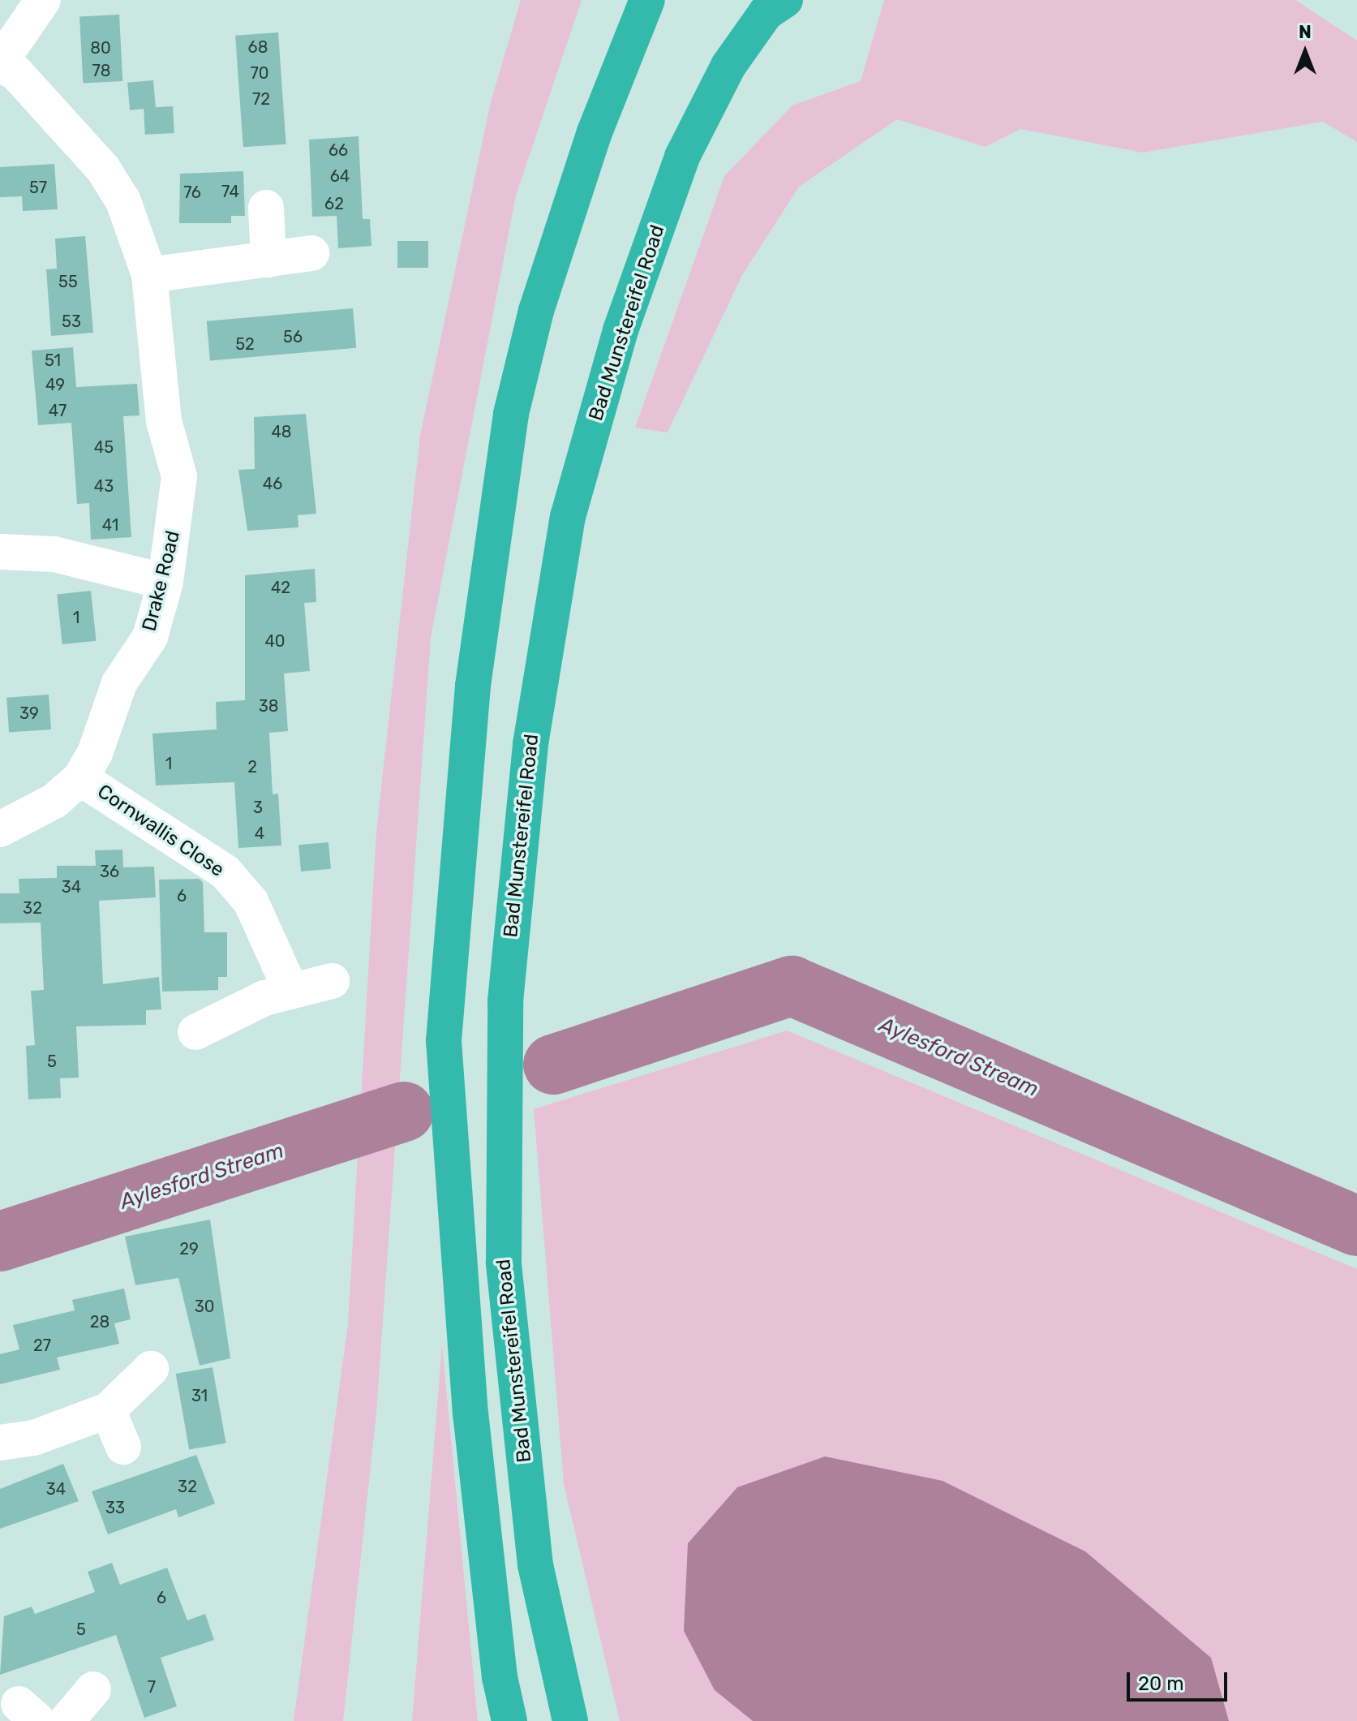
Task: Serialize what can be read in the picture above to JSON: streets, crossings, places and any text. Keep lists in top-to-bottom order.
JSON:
{
  "streets": {
    "highway": ["Bad Munstereifel Road"],
    "street": ["Drake Road", "Cornwallis Close"]
  },
  "crossings": [
    ["Drake Road", "Cornwallis Close"]
  ],
  "water": ["Aylesford Stream"],
  "house_numbers": [
    "68",
    "80",
    "78",
    "70",
    "72",
    "66",
    "64",
    "57",
    "74",
    "76",
    "62",
    "55",
    "53",
    "56",
    "52",
    "51",
    "49",
    "47",
    "48",
    "45",
    "46",
    "43",
    "41",
    "42",
    "1",
    "40",
    "38",
    "39",
    "1",
    "2",
    "3",
    "4",
    "36",
    "34",
    "6",
    "32",
    "5",
    "29",
    "30",
    "28",
    "27",
    "31",
    "32",
    "34",
    "33",
    "6",
    "5",
    "7"
  ],
  "scale_bar": "20 m",
  "north": "top"
}
